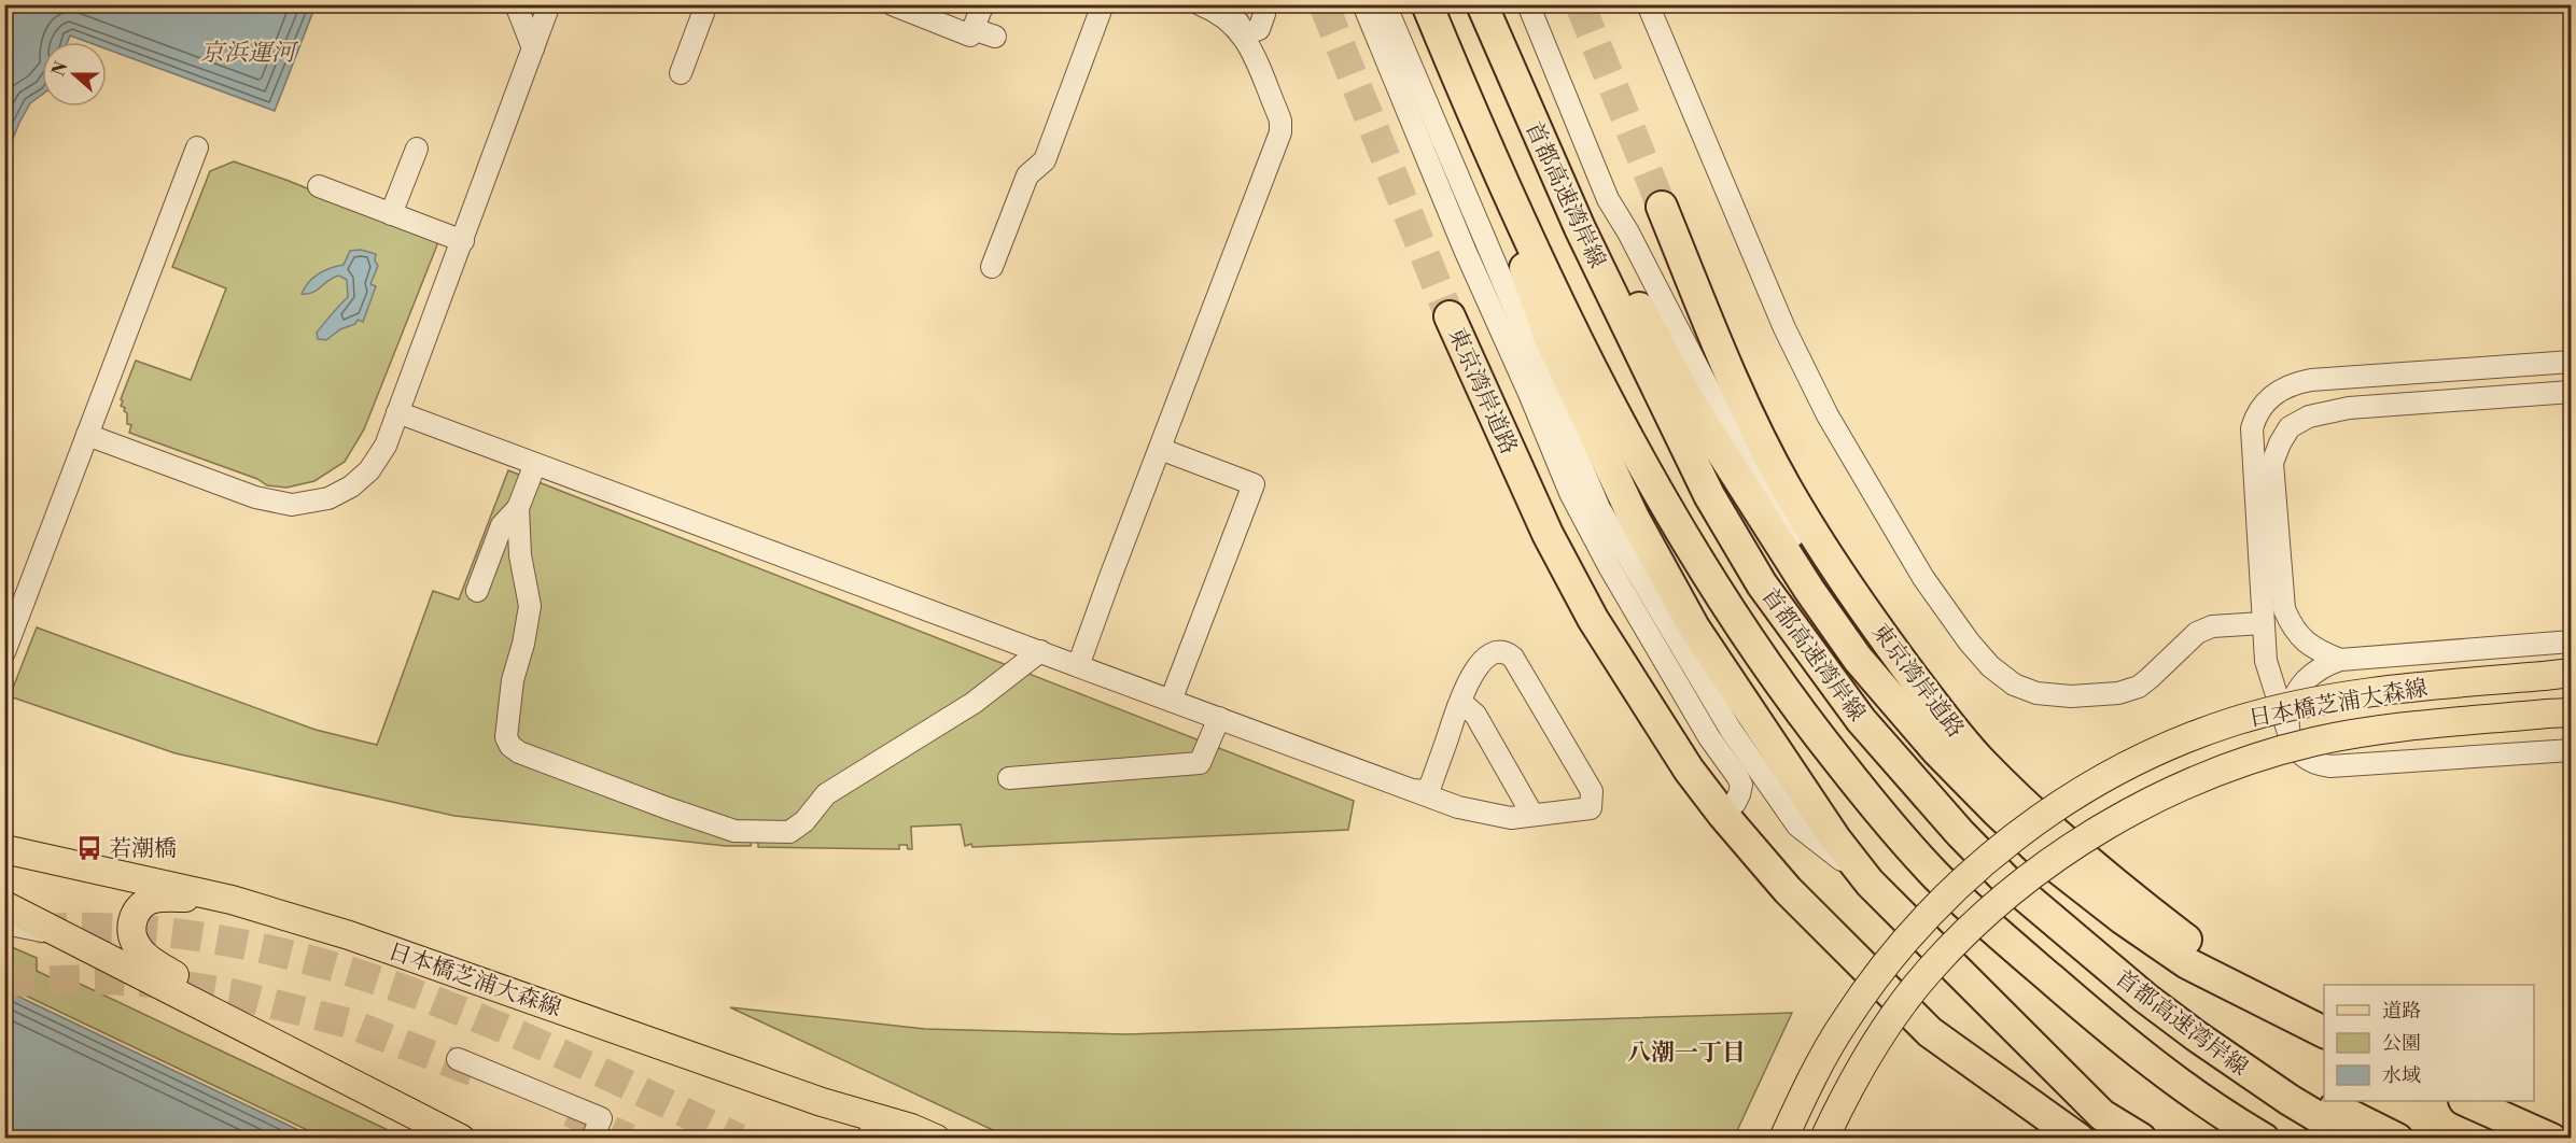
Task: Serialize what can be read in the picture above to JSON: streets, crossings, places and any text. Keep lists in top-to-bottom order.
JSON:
{
  "streets": {
    "highway": ["首都高速湾岸線", "東京湾岸道路"],
    "main road": ["日本橋芝浦大森線"]
  },
  "districts": ["八潮一丁目"],
  "water": ["京浜運河"],
  "places": {
    "bus stop": ["若潮橋"]
  },
  "legend": ["道路", "公園", "水域"],
  "north": "left"
}
